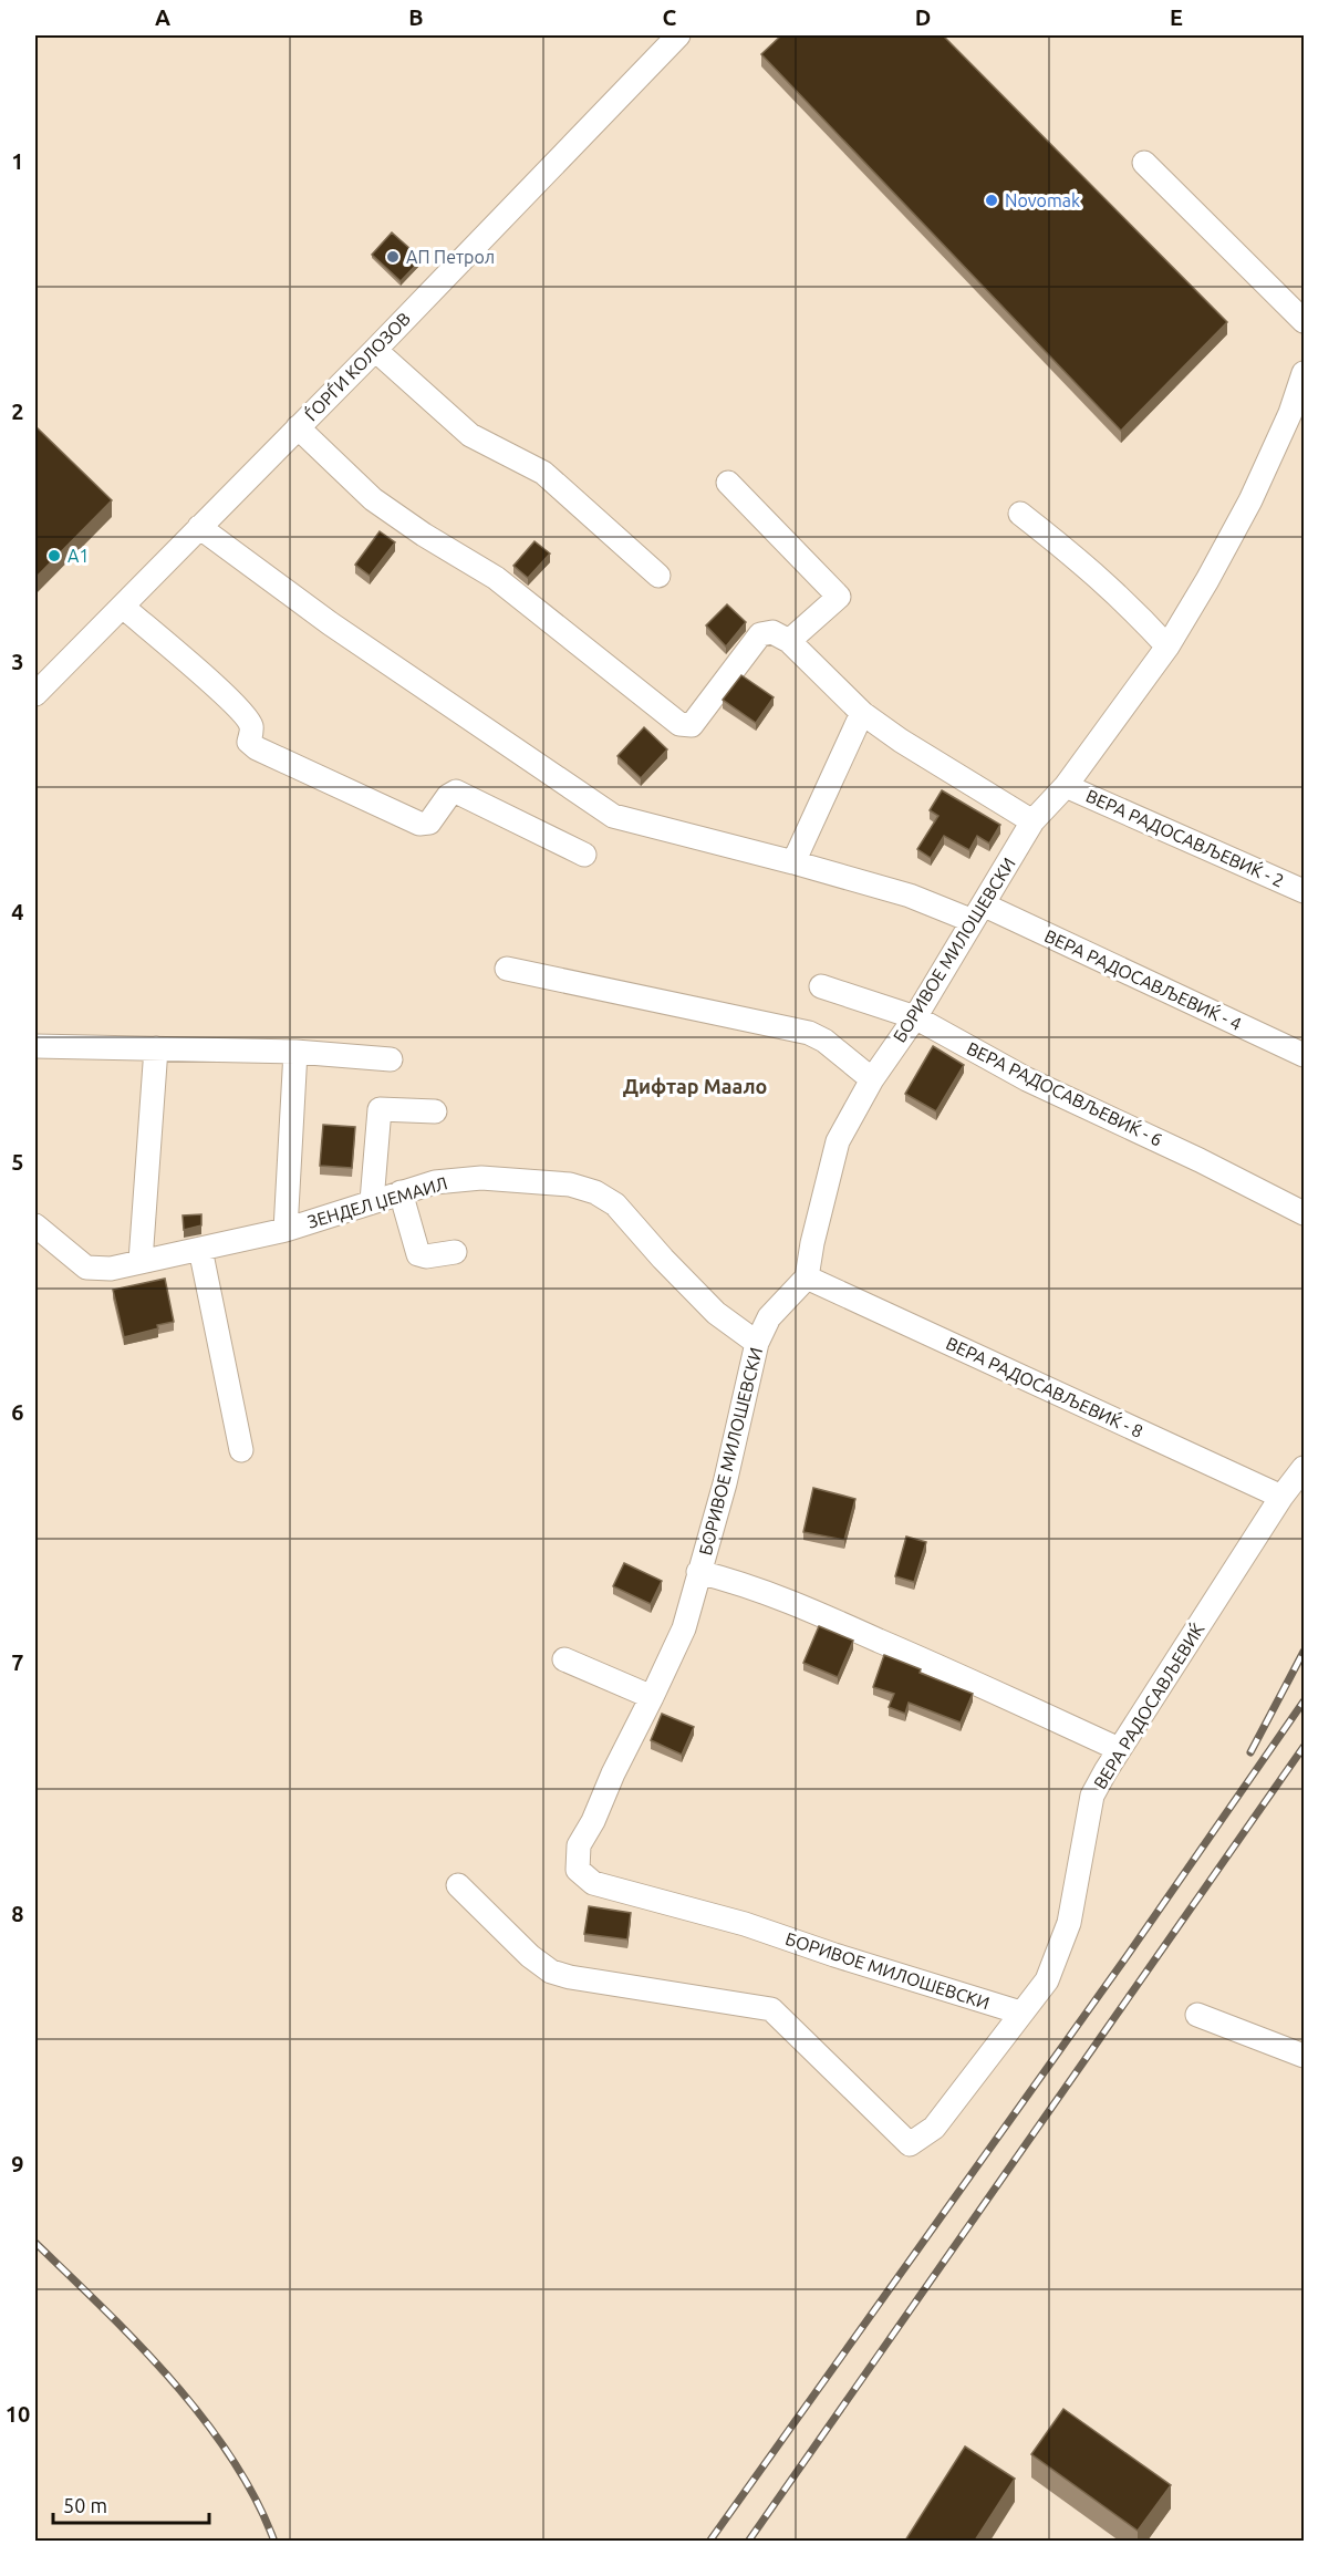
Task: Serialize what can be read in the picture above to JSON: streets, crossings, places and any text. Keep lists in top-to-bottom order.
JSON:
{
  "streets": {
    "street": [
      "ЃОРЃИ КОЛОЗОВ",
      "ВЕРА РАДОСАВЉЕВИЌ - 2",
      "БОРИВОЕ МИЛОШЕВСКИ",
      "ВЕРА РАДОСАВЉЕВИЌ - 4",
      "ВЕРА РАДОСАВЉЕВИЌ - 6",
      "ЗЕНДЕЛ ЏЕМАИЛ",
      "ВЕРА РАДОСАВЉЕВИЌ - 8",
      "ВЕРА РАДОСАВЉЕВИЌ"
    ]
  },
  "crossings": [
    ["ЃОРЃИ КОЛОЗОВ", "ВЕРА РАДОСАВЉЕВИЌ - 4"],
    ["ВЕРА РАДОСАВЉЕВИЌ - 2", "БОРИВОЕ МИЛОШЕВСКИ"],
    ["БОРИВОЕ МИЛОШЕВСКИ", "ВЕРА РАДОСАВЉЕВИЌ - 4"],
    ["БОРИВОЕ МИЛОШЕВСКИ", "ВЕРА РАДОСАВЉЕВИЌ - 6"],
    ["БОРИВОЕ МИЛОШЕВСКИ", "ЗЕНДЕЛ ЏЕМАИЛ"],
    ["БОРИВОЕ МИЛОШЕВСКИ", "ВЕРА РАДОСАВЉЕВИЌ - 8"],
    ["БОРИВОЕ МИЛОШЕВСКИ", "ВЕРА РАДОСАВЉЕВИЌ"],
    ["ВЕРА РАДОСАВЉЕВИЌ - 8", "ВЕРА РАДОСАВЉЕВИЌ"]
  ],
  "districts": ["Дифтар Маало"],
  "places": ["Novomak", "АП Петрол", "А1"],
  "scale_bar": "50 m",
  "grid": {
    "columns": [
      "A",
      "B",
      "C",
      "D",
      "E"
    ],
    "rows": [
      "1",
      "2",
      "3",
      "4",
      "5",
      "6",
      "7",
      "8",
      "9",
      "10"
    ]
  }
}
